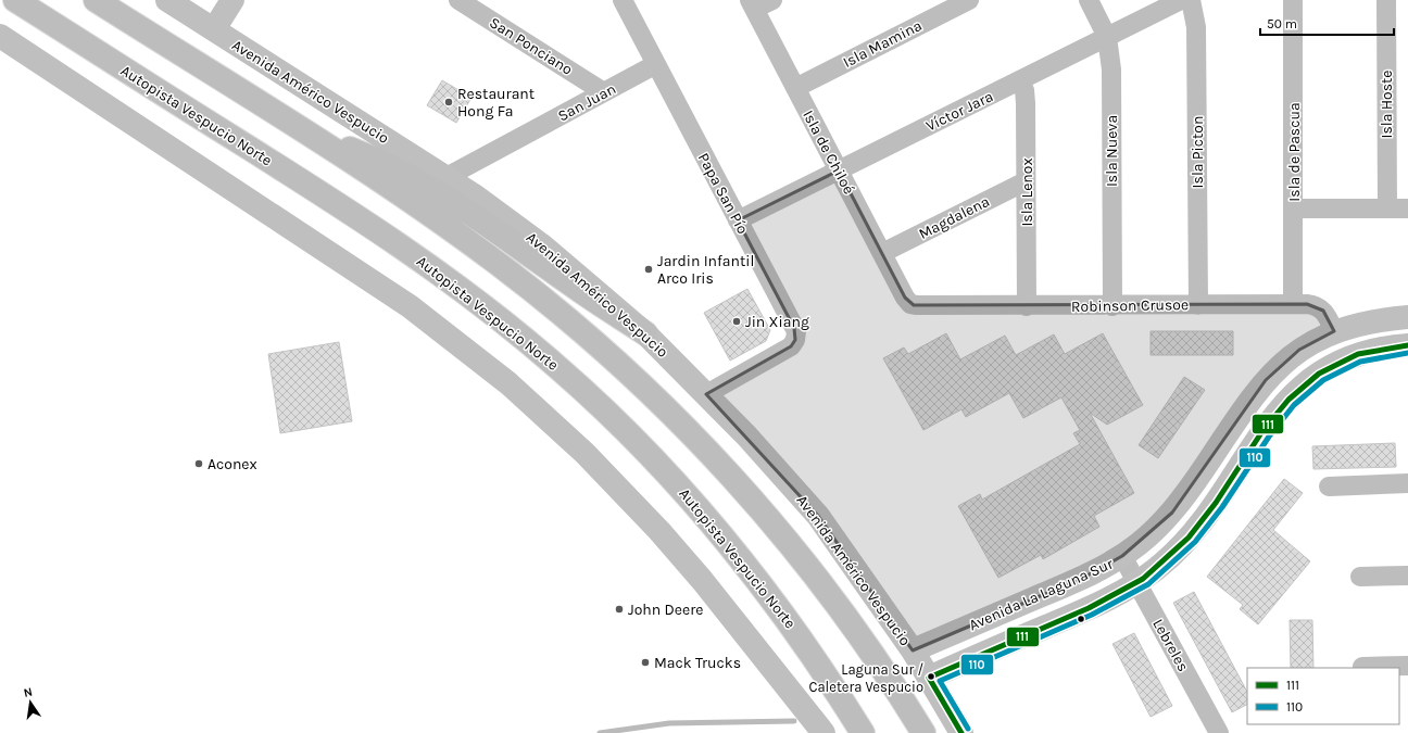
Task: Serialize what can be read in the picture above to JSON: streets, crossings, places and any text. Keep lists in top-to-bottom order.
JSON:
{
  "streets": {
    "highway": ["Autopista Vespucio Norte"],
    "main road": ["Avenida Américo Vespucio", "Avenida La Laguna Sur"],
    "street": [
      "Isla Mamina",
      "San Ponciano",
      "San Juan",
      "Isla Hoste",
      "Víctor Jara",
      "Isla Nueva",
      "Isla de Chiloé",
      "Isla Picton",
      "Isla de Pascua",
      "Isla Lenox",
      "Papa San Pío",
      "Magdalena",
      "Robinson Crusoe",
      "Lebreles"
    ]
  },
  "crossings": [
    ["Isla Mamina", "Isla de Chiloé"],
    ["San Ponciano", "San Juan"],
    ["Avenida Américo Vespucio", "San Juan"],
    ["Avenida Américo Vespucio", "Papa San Pío"],
    ["Avenida Américo Vespucio", "Avenida La Laguna Sur"],
    ["San Juan", "Papa San Pío"],
    ["Víctor Jara", "Isla Nueva"],
    ["Víctor Jara", "Isla de Chiloé"],
    ["Víctor Jara", "Isla Lenox"],
    ["Víctor Jara", "Papa San Pío"],
    ["Isla Nueva", "Robinson Crusoe"],
    ["Isla de Chiloé", "Magdalena"],
    ["Isla de Chiloé", "Robinson Crusoe"],
    ["Isla Picton", "Robinson Crusoe"],
    ["Isla de Pascua", "Robinson Crusoe"],
    ["Isla Lenox", "Magdalena"],
    ["Isla Lenox", "Robinson Crusoe"],
    ["Robinson Crusoe", "Avenida La Laguna Sur"],
    ["Avenida La Laguna Sur", "Lebreles"]
  ],
  "places": [
    "Restaurant Hong Fa",
    "Jardin Infantil Arco Iris",
    "Jin Xiang",
    "Aconex",
    "John Deere",
    "Mack Trucks",
    "Laguna Sur / Caletera Vespucio"
  ],
  "lines": ["transit line 111", "transit line 110"],
  "legend": ["111", "110"],
  "scale_bar": "50 m",
  "north": "top"
}
